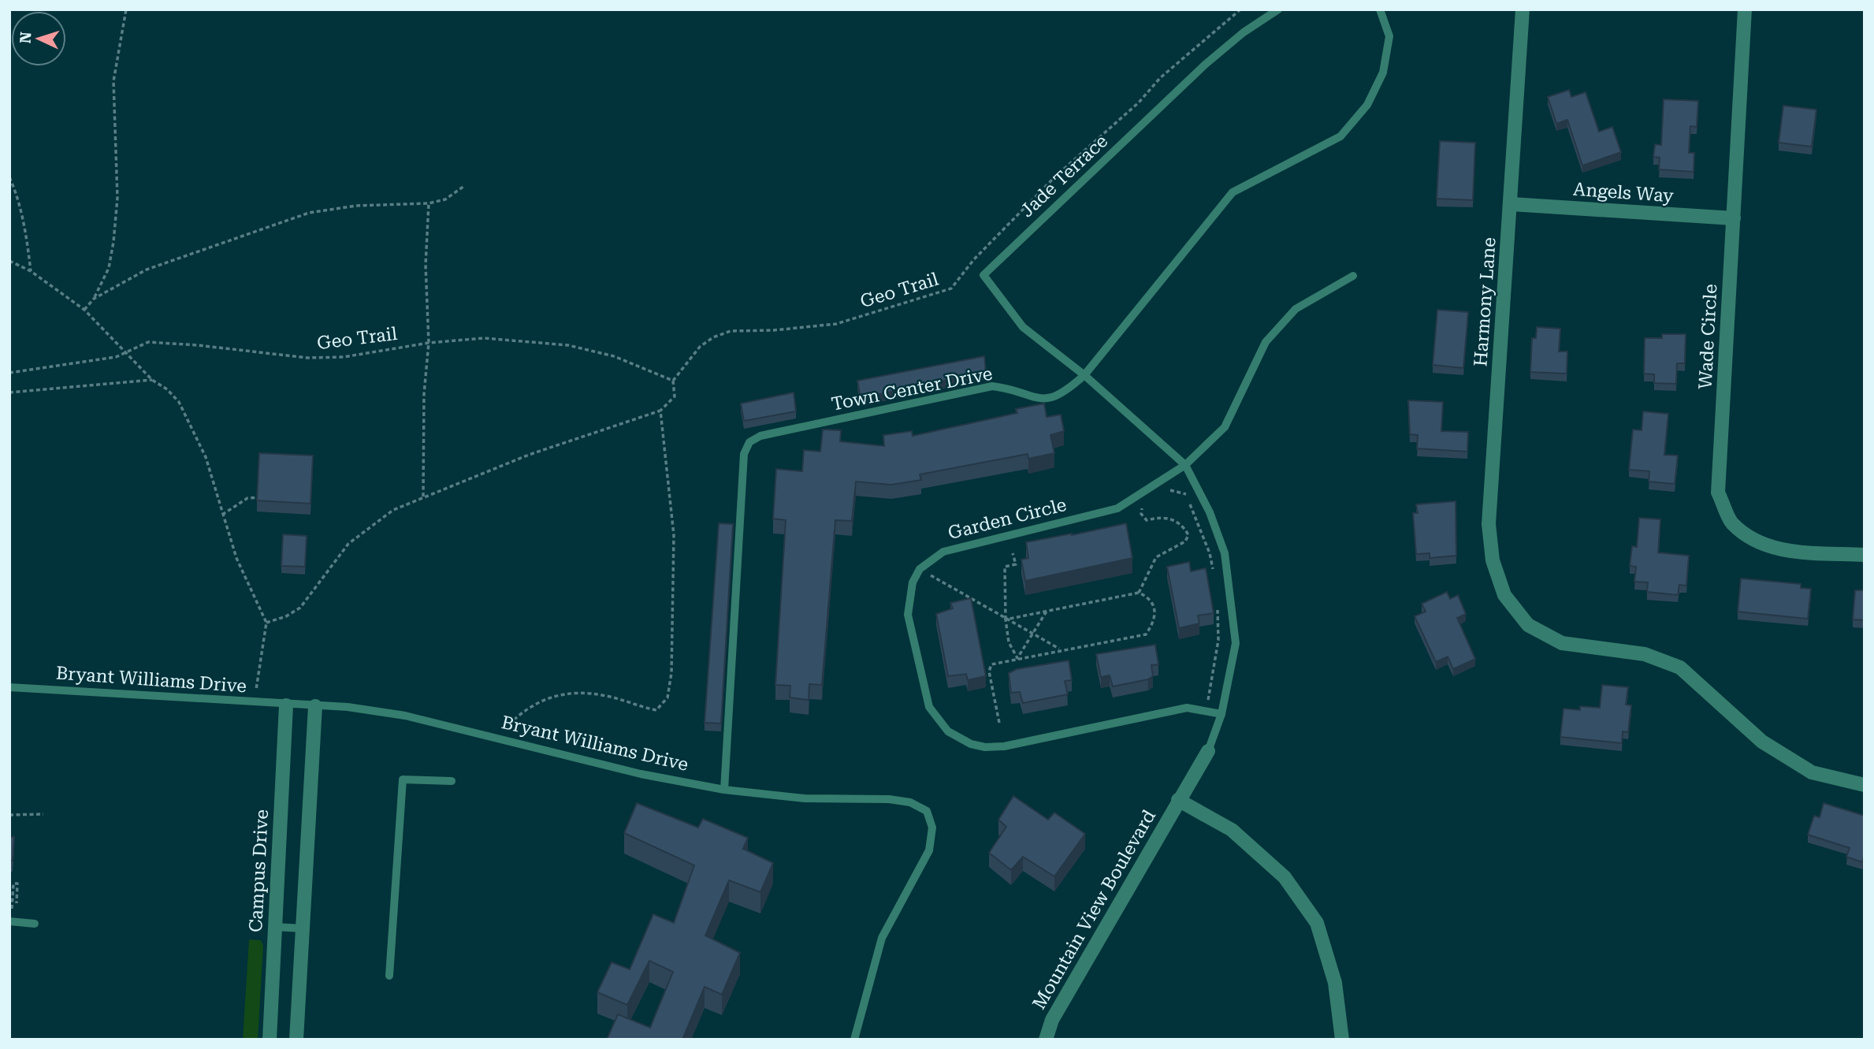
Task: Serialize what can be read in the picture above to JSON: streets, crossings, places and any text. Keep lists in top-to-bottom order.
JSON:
{
  "streets": {
    "street": [
      "Angels Way",
      "Harmony Lane",
      "Wade Circle",
      "Campus Drive",
      "Mountain View Boulevard"
    ],
    "lane": [
      "Jade Terrace",
      "Town Center Drive",
      "Garden Circle",
      "Bryant Williams Drive"
    ],
    "path": ["Geo Trail"]
  },
  "crossings": [
    ["Jade Terrace", "Town Center Drive"],
    ["Angels Way", "Harmony Lane"],
    ["Angels Way", "Wade Circle"],
    ["Town Center Drive", "Bryant Williams Drive"],
    ["Bryant Williams Drive", "Campus Drive"]
  ],
  "north": "left"
}
